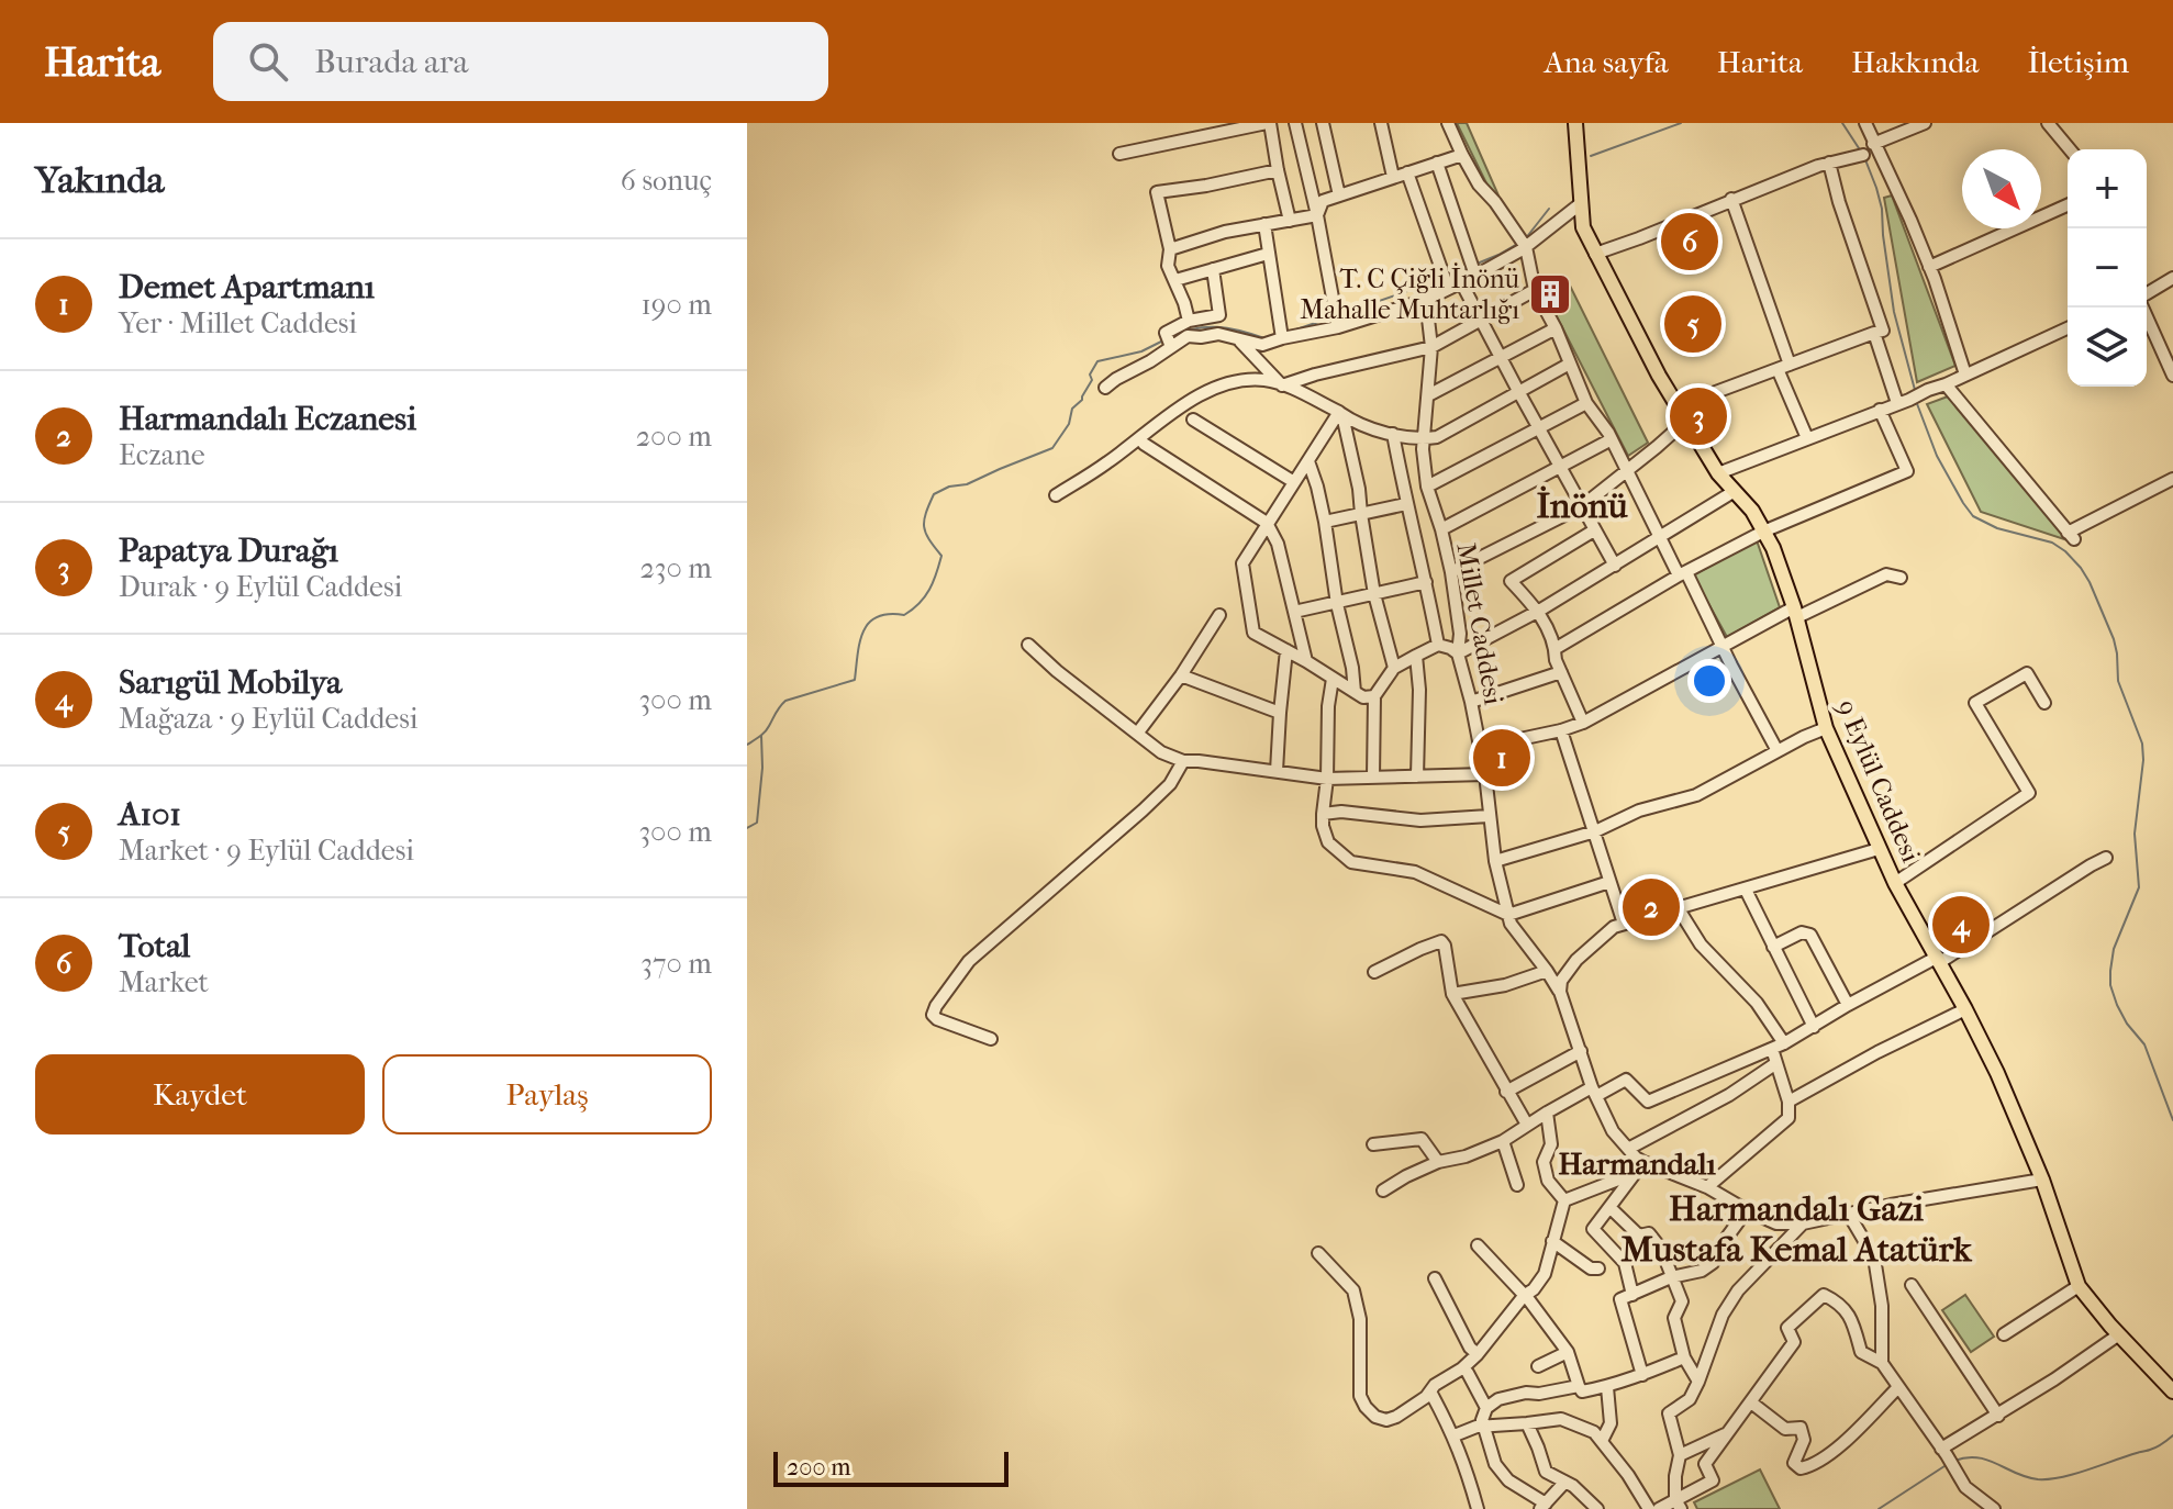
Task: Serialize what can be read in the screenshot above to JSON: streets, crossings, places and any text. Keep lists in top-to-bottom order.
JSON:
{
  "streets": {
    "main road": ["9 Eylül Caddesi"],
    "street": ["Millet Caddesi"]
  },
  "districts": ["İnönü", "Harmandalı", "Harmandalı Gazi Mustafa Kemal Atatürk"],
  "places": {
    "building": ["T. C Çiğli İnönü Mahalle Muhtarlığı"]
  },
  "scale_bar": "200 m",
  "north": "bottom right",
  "page": {
    "header": "Harita",
    "search": "Burada ara",
    "nav": [
      "Ana sayfa",
      "Harita",
      "Hakkında",
      "İletişim"
    ],
    "heading": ["Yakında", "6 sonuç"],
    "map_buttons": ["+", "−"],
    "pins": [
      "6",
      "5",
      "3",
      "1",
      "2",
      "4"
    ],
    "list": [
      {
        "mark": "1",
        "name": "Demet Apartmanı",
        "note": "Yer · Millet Caddesi",
        "value": "190 m"
      },
      {
        "mark": "2",
        "name": "Harmandalı Eczanesi",
        "note": "Eczane",
        "value": "200 m"
      },
      {
        "mark": "3",
        "name": "Papatya Durağı",
        "note": "Durak · 9 Eylül Caddesi",
        "value": "230 m"
      },
      {
        "mark": "4",
        "name": "Sarıgül Mobilya",
        "note": "Mağaza · 9 Eylül Caddesi",
        "value": "300 m"
      },
      {
        "mark": "5",
        "name": "A101",
        "note": "Market · 9 Eylül Caddesi",
        "value": "300 m"
      },
      {
        "mark": "6",
        "name": "Total",
        "note": "Market",
        "value": "370 m"
      }
    ],
    "buttons": ["Kaydet", "Paylaş"],
    "scale": "200 m"
  }
}
